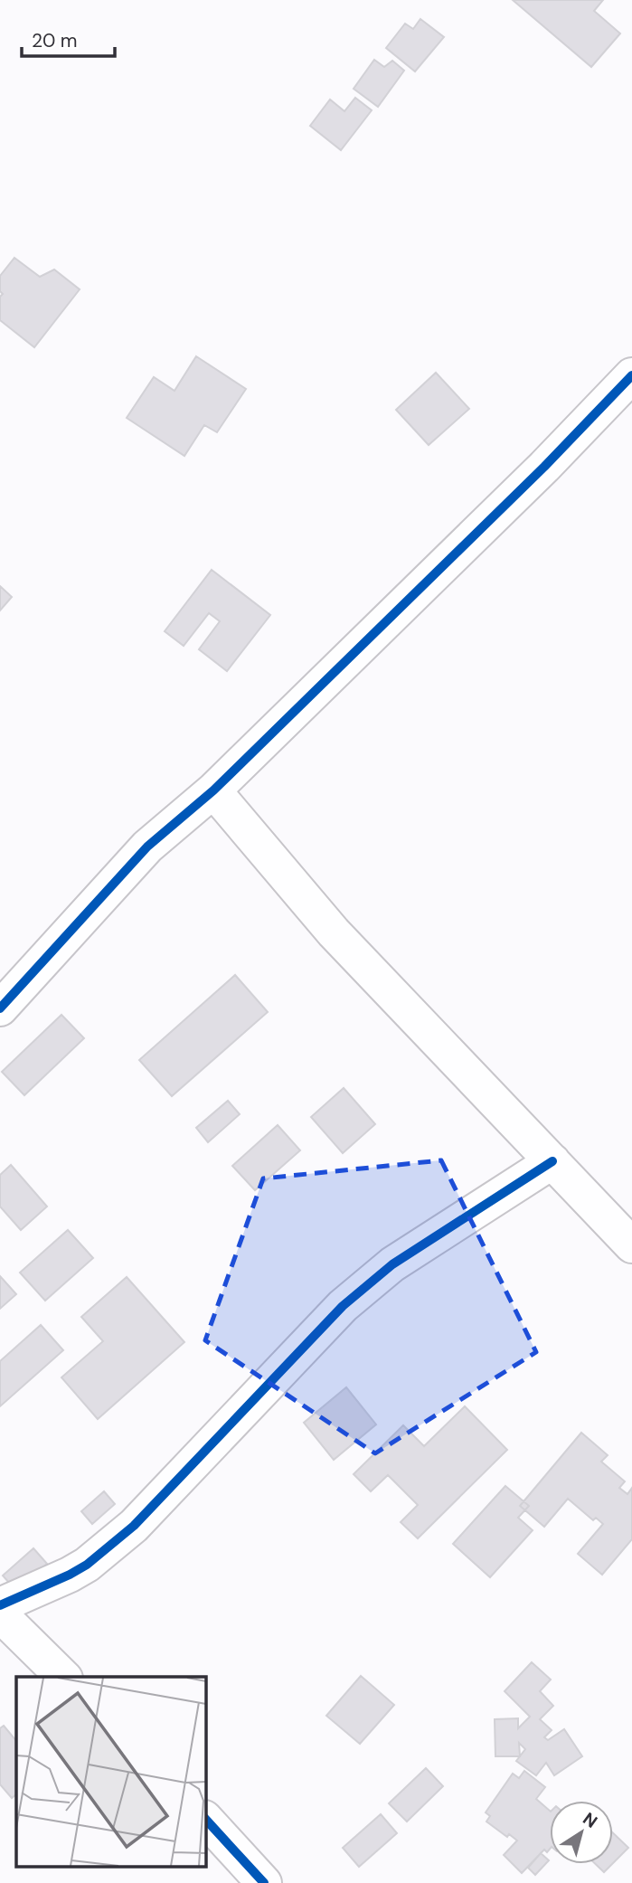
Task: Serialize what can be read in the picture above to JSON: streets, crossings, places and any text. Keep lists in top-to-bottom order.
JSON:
{
  "scale_bar": "20 m",
  "north": "top right"
}
